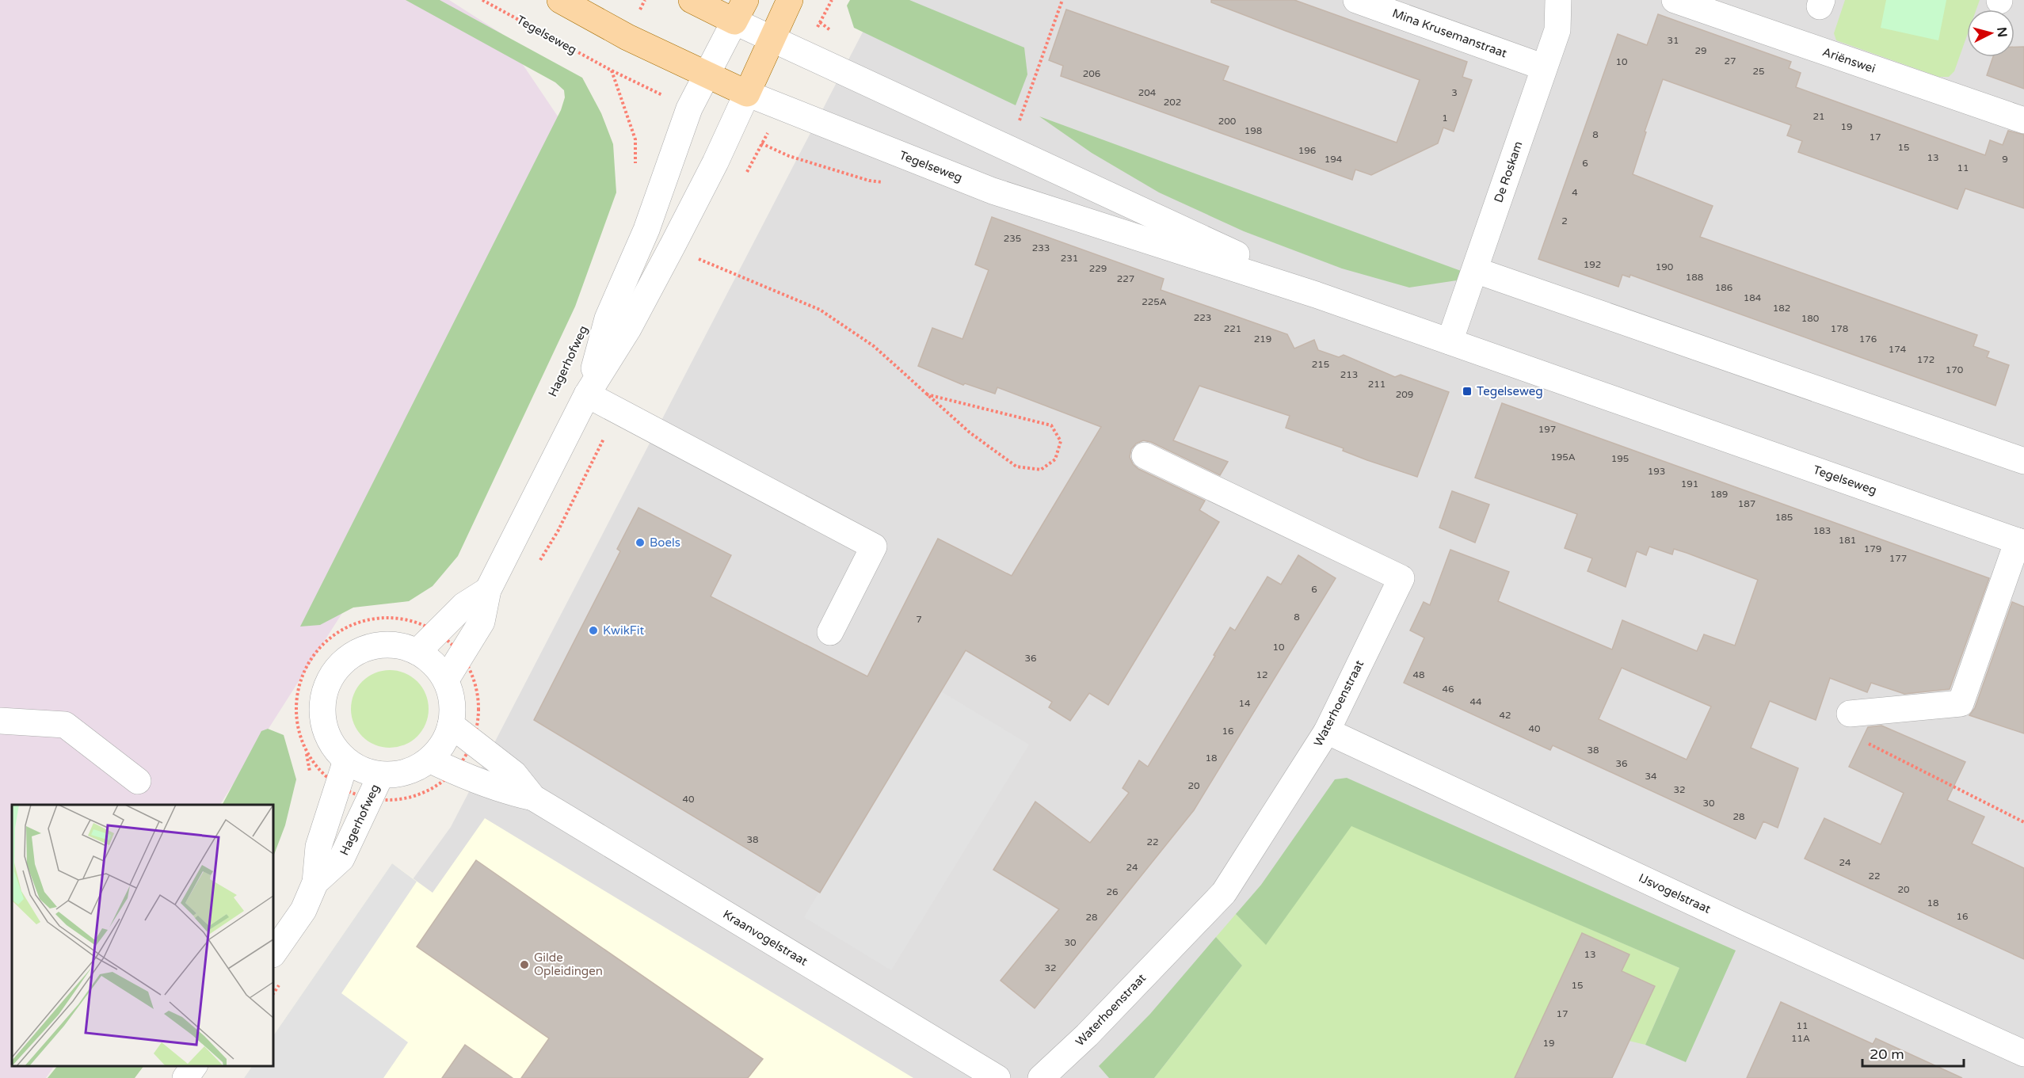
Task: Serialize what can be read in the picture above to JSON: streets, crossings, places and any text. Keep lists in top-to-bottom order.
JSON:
{
  "streets": {
    "main road": ["Tegelseweg"],
    "street": [
      "Mina Krusemanstraat",
      "Ariënswei",
      "De Roskam",
      "Hagerhofweg",
      "Waterhoenstraat",
      "IJsvogelstraat",
      "Kraanvogelstraat"
    ]
  },
  "crossings": [
    ["Mina Krusemanstraat", "De Roskam"],
    ["Tegelseweg", "De Roskam"],
    ["Tegelseweg", "Hagerhofweg"],
    ["Hagerhofweg", "Kraanvogelstraat"],
    ["Waterhoenstraat", "IJsvogelstraat"]
  ],
  "places": {
    "transit": ["Tegelseweg"],
    "other": ["Boels", "KwikFit", "Gilde Opleidingen"]
  },
  "house_numbers": [
    "31",
    "29",
    "27",
    "10",
    "25",
    "206",
    "204",
    "3",
    "202",
    "21",
    "1",
    "200",
    "19",
    "198",
    "8",
    "17",
    "15",
    "196",
    "13",
    "194",
    "9",
    "6",
    "11",
    "4",
    "2",
    "235",
    "233",
    "231",
    "192",
    "190",
    "229",
    "188",
    "227",
    "186",
    "184",
    "225A",
    "182",
    "223",
    "180",
    "221",
    "178",
    "219",
    "176",
    "174",
    "172",
    "215",
    "170",
    "213",
    "211",
    "209",
    "197",
    "195A",
    "195",
    "193",
    "191",
    "189",
    "187",
    "185",
    "183",
    "181",
    "179",
    "177",
    "6",
    "8",
    "7",
    "10",
    "36",
    "12",
    "48",
    "46",
    "44",
    "14",
    "42",
    "40",
    "16",
    "38",
    "18",
    "36",
    "34",
    "20",
    "32",
    "40",
    "30",
    "28",
    "38",
    "22",
    "24",
    "24",
    "22",
    "20",
    "26",
    "18",
    "16",
    "28",
    "30",
    "13",
    "32",
    "15",
    "17",
    "11",
    "11A",
    "19"
  ],
  "scale_bar": "20 m",
  "north": "right"
}
